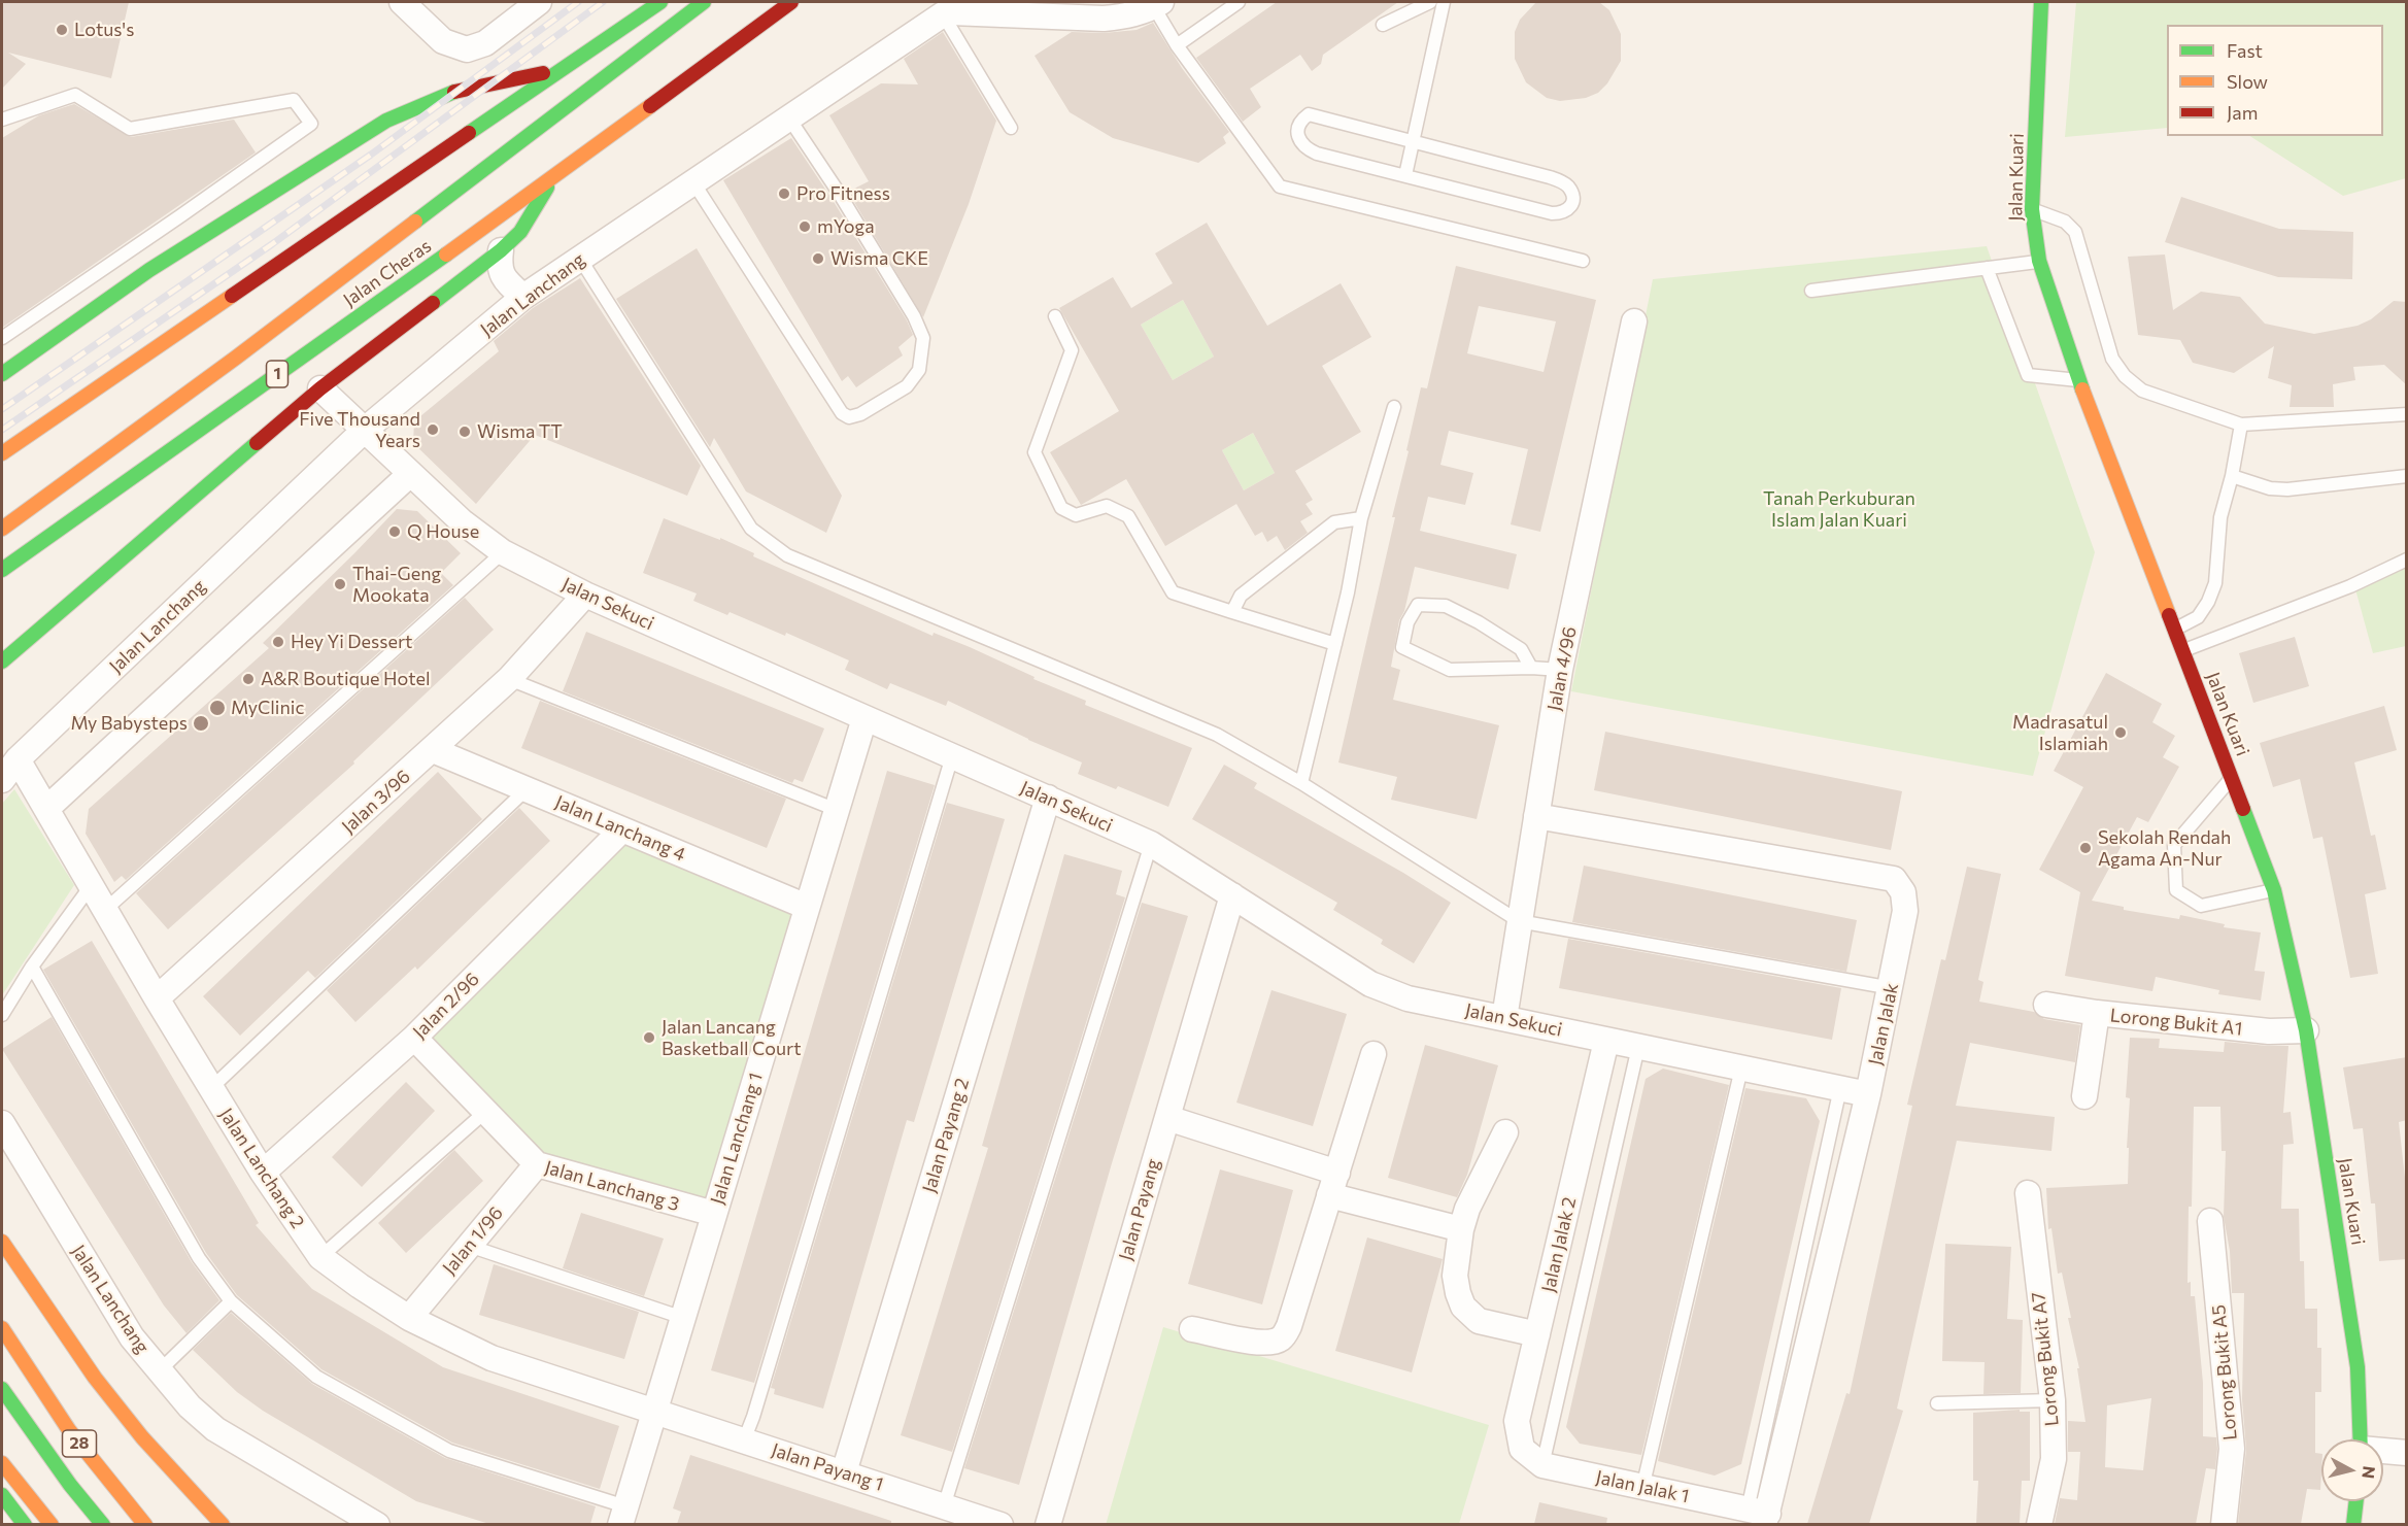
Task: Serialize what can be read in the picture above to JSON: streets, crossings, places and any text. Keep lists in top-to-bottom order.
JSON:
{
  "streets": {
    "main road": [
      "Jalan Kuari",
      "Jalan Cheras",
      "1",
      "28"
    ],
    "street": [
      "Jalan Lanchang",
      "Jalan Sekuci",
      "Jalan 4/96",
      "Jalan 3/96",
      "Jalan Lanchang 4",
      "Jalan 2/96",
      "Lorong Bukit A1",
      "Jalan Jalak",
      "Jalan Payang 2",
      "Jalan Lanchang 1",
      "Jalan Lanchang 2",
      "Jalan Lanchang 3",
      "Jalan Payang",
      "Jalan 1/96",
      "Jalan Jalak 2",
      "Lorong Bukit A7",
      "Lorong Bukit A5",
      "Jalan Payang 1",
      "Jalan Jalak 1"
    ]
  },
  "crossings": [
    ["Jalan Kuari", "Lorong Bukit A1"],
    ["Jalan Lanchang", "Jalan Sekuci"],
    ["Jalan Lanchang", "Jalan Lanchang 2"],
    ["Jalan Sekuci", "Jalan 4/96"],
    ["Jalan Sekuci", "Jalan 3/96"],
    ["Jalan Sekuci", "Jalan Jalak"],
    ["Jalan Sekuci", "Jalan Payang 2"],
    ["Jalan Sekuci", "Jalan Lanchang 1"],
    ["Jalan Sekuci", "Jalan Payang"],
    ["Jalan Sekuci", "Jalan Jalak 2"],
    ["Jalan 4/96", "Jalan Jalak"],
    ["Jalan 3/96", "Jalan Lanchang 4"],
    ["Jalan 3/96", "Jalan Lanchang 2"],
    ["Jalan Lanchang 4", "Jalan 2/96"],
    ["Jalan Lanchang 4", "Jalan Lanchang 1"],
    ["Jalan 2/96", "Jalan Lanchang 2"],
    ["Jalan 2/96", "Jalan Lanchang 3"],
    ["Jalan Jalak", "Jalan Jalak 1"],
    ["Jalan Payang 2", "Jalan Payang 1"],
    ["Jalan Lanchang 1", "Jalan Lanchang 2"],
    ["Jalan Lanchang 1", "Jalan Lanchang 3"],
    ["Jalan Lanchang 1", "Jalan Payang 1"],
    ["Jalan Lanchang 2", "Jalan 1/96"],
    ["Jalan Lanchang 2", "Jalan Payang 1"],
    ["Jalan Lanchang 3", "Jalan 1/96"],
    ["Jalan Jalak 2", "Jalan Jalak 1"]
  ],
  "parks": ["Tanah Perkuburan Islam Jalan Kuari"],
  "places": [
    "Lotus's",
    "Pro Fitness",
    "mYoga",
    "Wisma CKE",
    "Five Thousand Years",
    "Wisma TT",
    "Q House",
    "Thai-Geng Mookata",
    "Hey Yi Dessert",
    "A&R Boutique Hotel",
    "MyClinic",
    "My Babysteps",
    "Madrasatul Islamiah",
    "Sekolah Rendah Agama An-Nur",
    "Jalan Lancang Basketball Court"
  ],
  "legend": ["Fast", "Slow", "Jam"],
  "north": "right"
}
